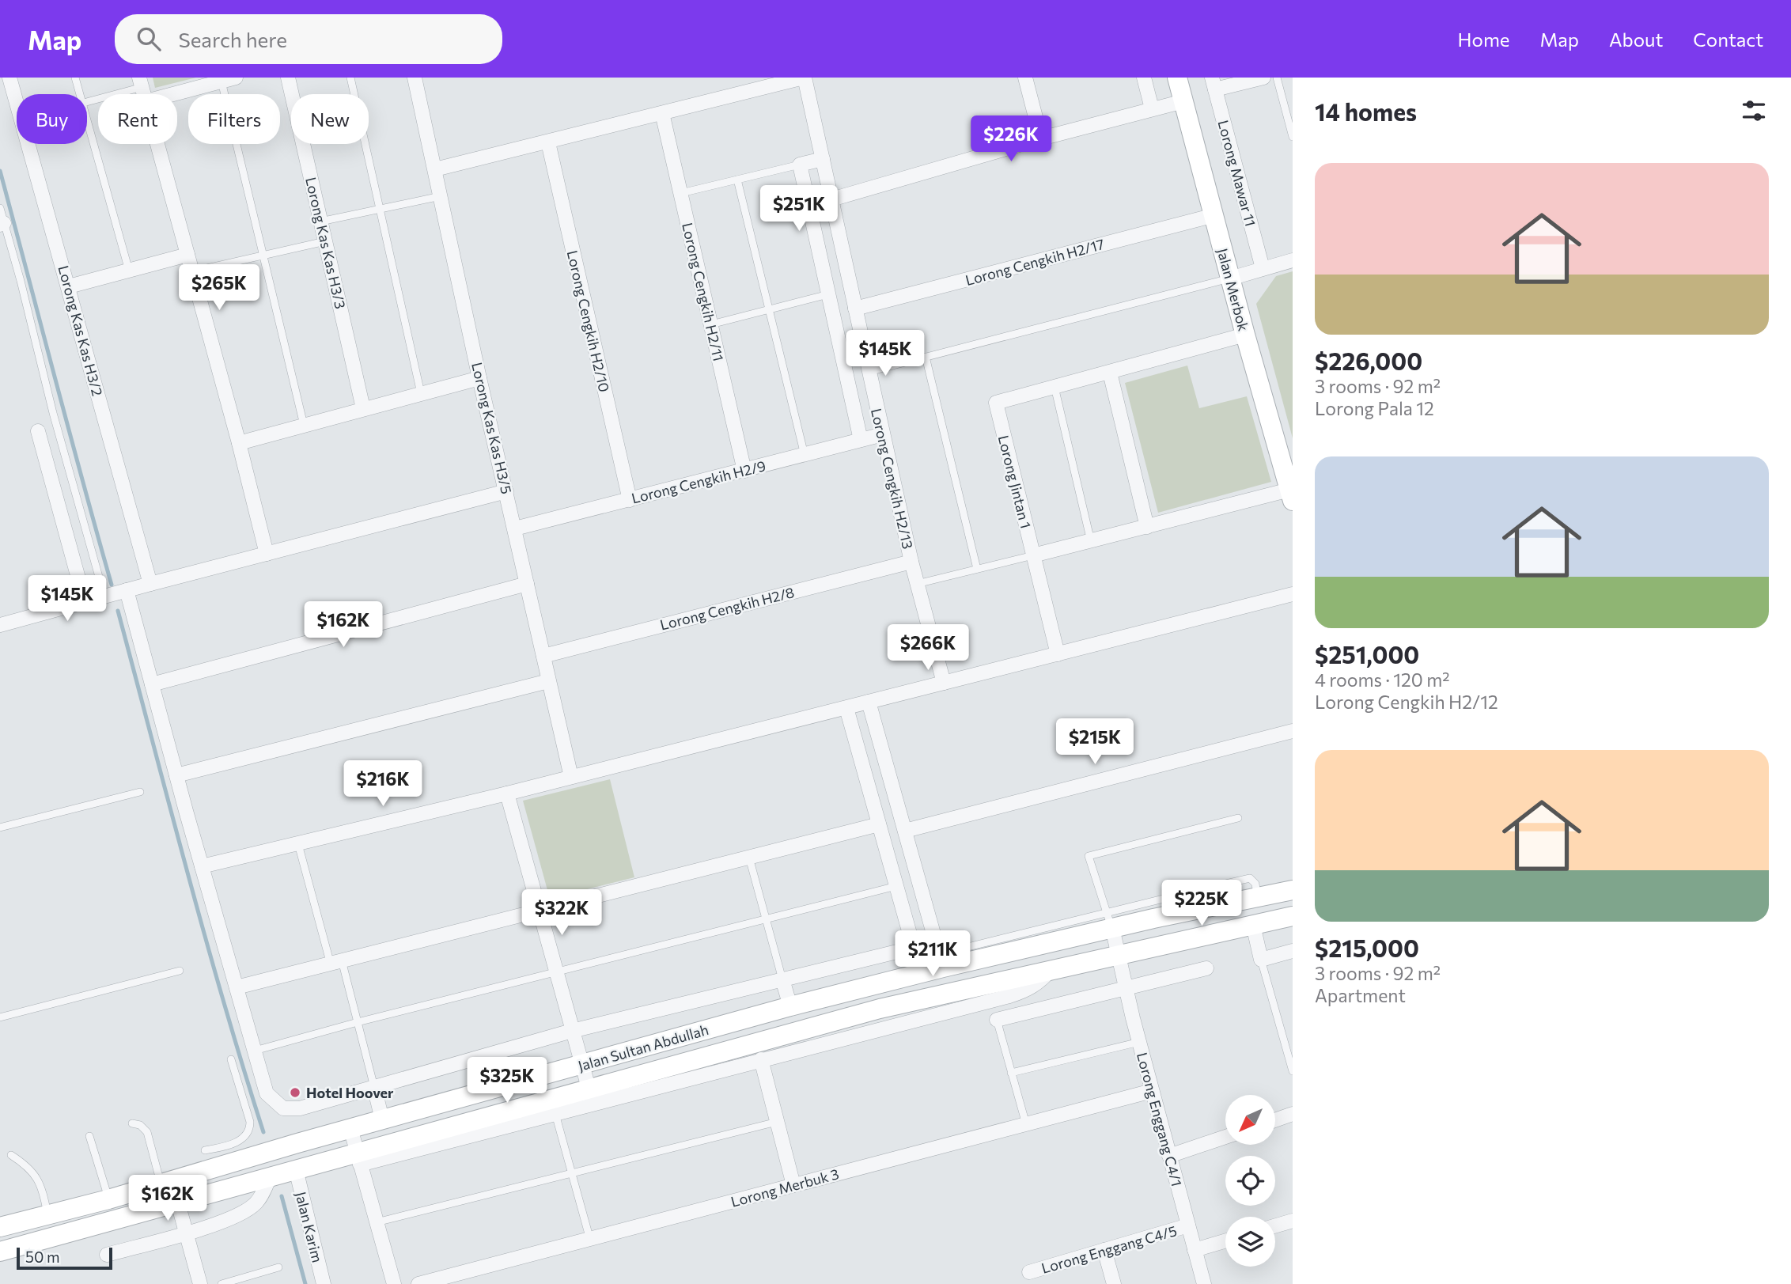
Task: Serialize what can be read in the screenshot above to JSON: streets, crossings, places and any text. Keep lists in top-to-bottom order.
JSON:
{
  "streets": {
    "main road": ["Jalan Merbok", "Jalan Sultan Abdullah"],
    "street": [
      "Lorong Mawar 11",
      "Lorong Kas Kas H3/3",
      "Lorong Cengkih H2/17",
      "Lorong Cengkih H2/11",
      "Lorong Cengkih H2/10",
      "Lorong Kas Kas H3/2",
      "Lorong Kas Kas H3/5",
      "Lorong Cengkih H2/13",
      "Lorong Cengkih H2/9",
      "Lorong Jintan 1",
      "Lorong Cengkih H2/8",
      "Lorong Enggang C4/1",
      "Lorong Merbuk 3",
      "Jalan Karim",
      "Lorong Enggang C4/5"
    ]
  },
  "crossings": [
    ["Lorong Cengkih H2/17", "Jalan Merbok"],
    ["Lorong Cengkih H2/17", "Lorong Cengkih H2/13"],
    ["Jalan Merbok", "Lorong Jintan 1"],
    ["Lorong Cengkih H2/11", "Lorong Cengkih H2/9"],
    ["Lorong Cengkih H2/10", "Lorong Cengkih H2/9"],
    ["Lorong Kas Kas H3/5", "Lorong Cengkih H2/9"],
    ["Lorong Kas Kas H3/5", "Lorong Cengkih H2/8"],
    ["Lorong Cengkih H2/13", "Lorong Cengkih H2/9"],
    ["Lorong Cengkih H2/13", "Lorong Cengkih H2/8"],
    ["Jalan Sultan Abdullah", "Lorong Enggang C4/1"],
    ["Jalan Sultan Abdullah", "Jalan Karim"],
    ["Lorong Enggang C4/1", "Lorong Merbuk 3"],
    ["Lorong Enggang C4/1", "Lorong Enggang C4/5"]
  ],
  "places": ["Hotel Hoover"],
  "scale_bar": "50 m",
  "north": "bottom left",
  "page": {
    "header": "Map",
    "search": "Search here",
    "nav": [
      "Home",
      "Map",
      "About",
      "Contact"
    ],
    "heading": "14 homes",
    "chip": [
      "Buy",
      "Rent",
      "Filters",
      "New"
    ],
    "price": [
      "$226K",
      "$251K",
      "$265K",
      "$145K",
      "$145K",
      "$162K",
      "$266K",
      "$215K",
      "$216K",
      "$225K",
      "$322K",
      "$211K",
      "$325K",
      "$162K"
    ],
    "list": [
      {
        "name": "$226,000",
        "note": "3 rooms · 92 m² · Lorong Pala 12"
      },
      {
        "name": "$251,000",
        "note": "4 rooms · 120 m² · Lorong Cengkih H2/12"
      },
      {
        "name": "$215,000",
        "note": "3 rooms · 92 m² · Apartment"
      }
    ],
    "scale": "50 m"
  }
}
